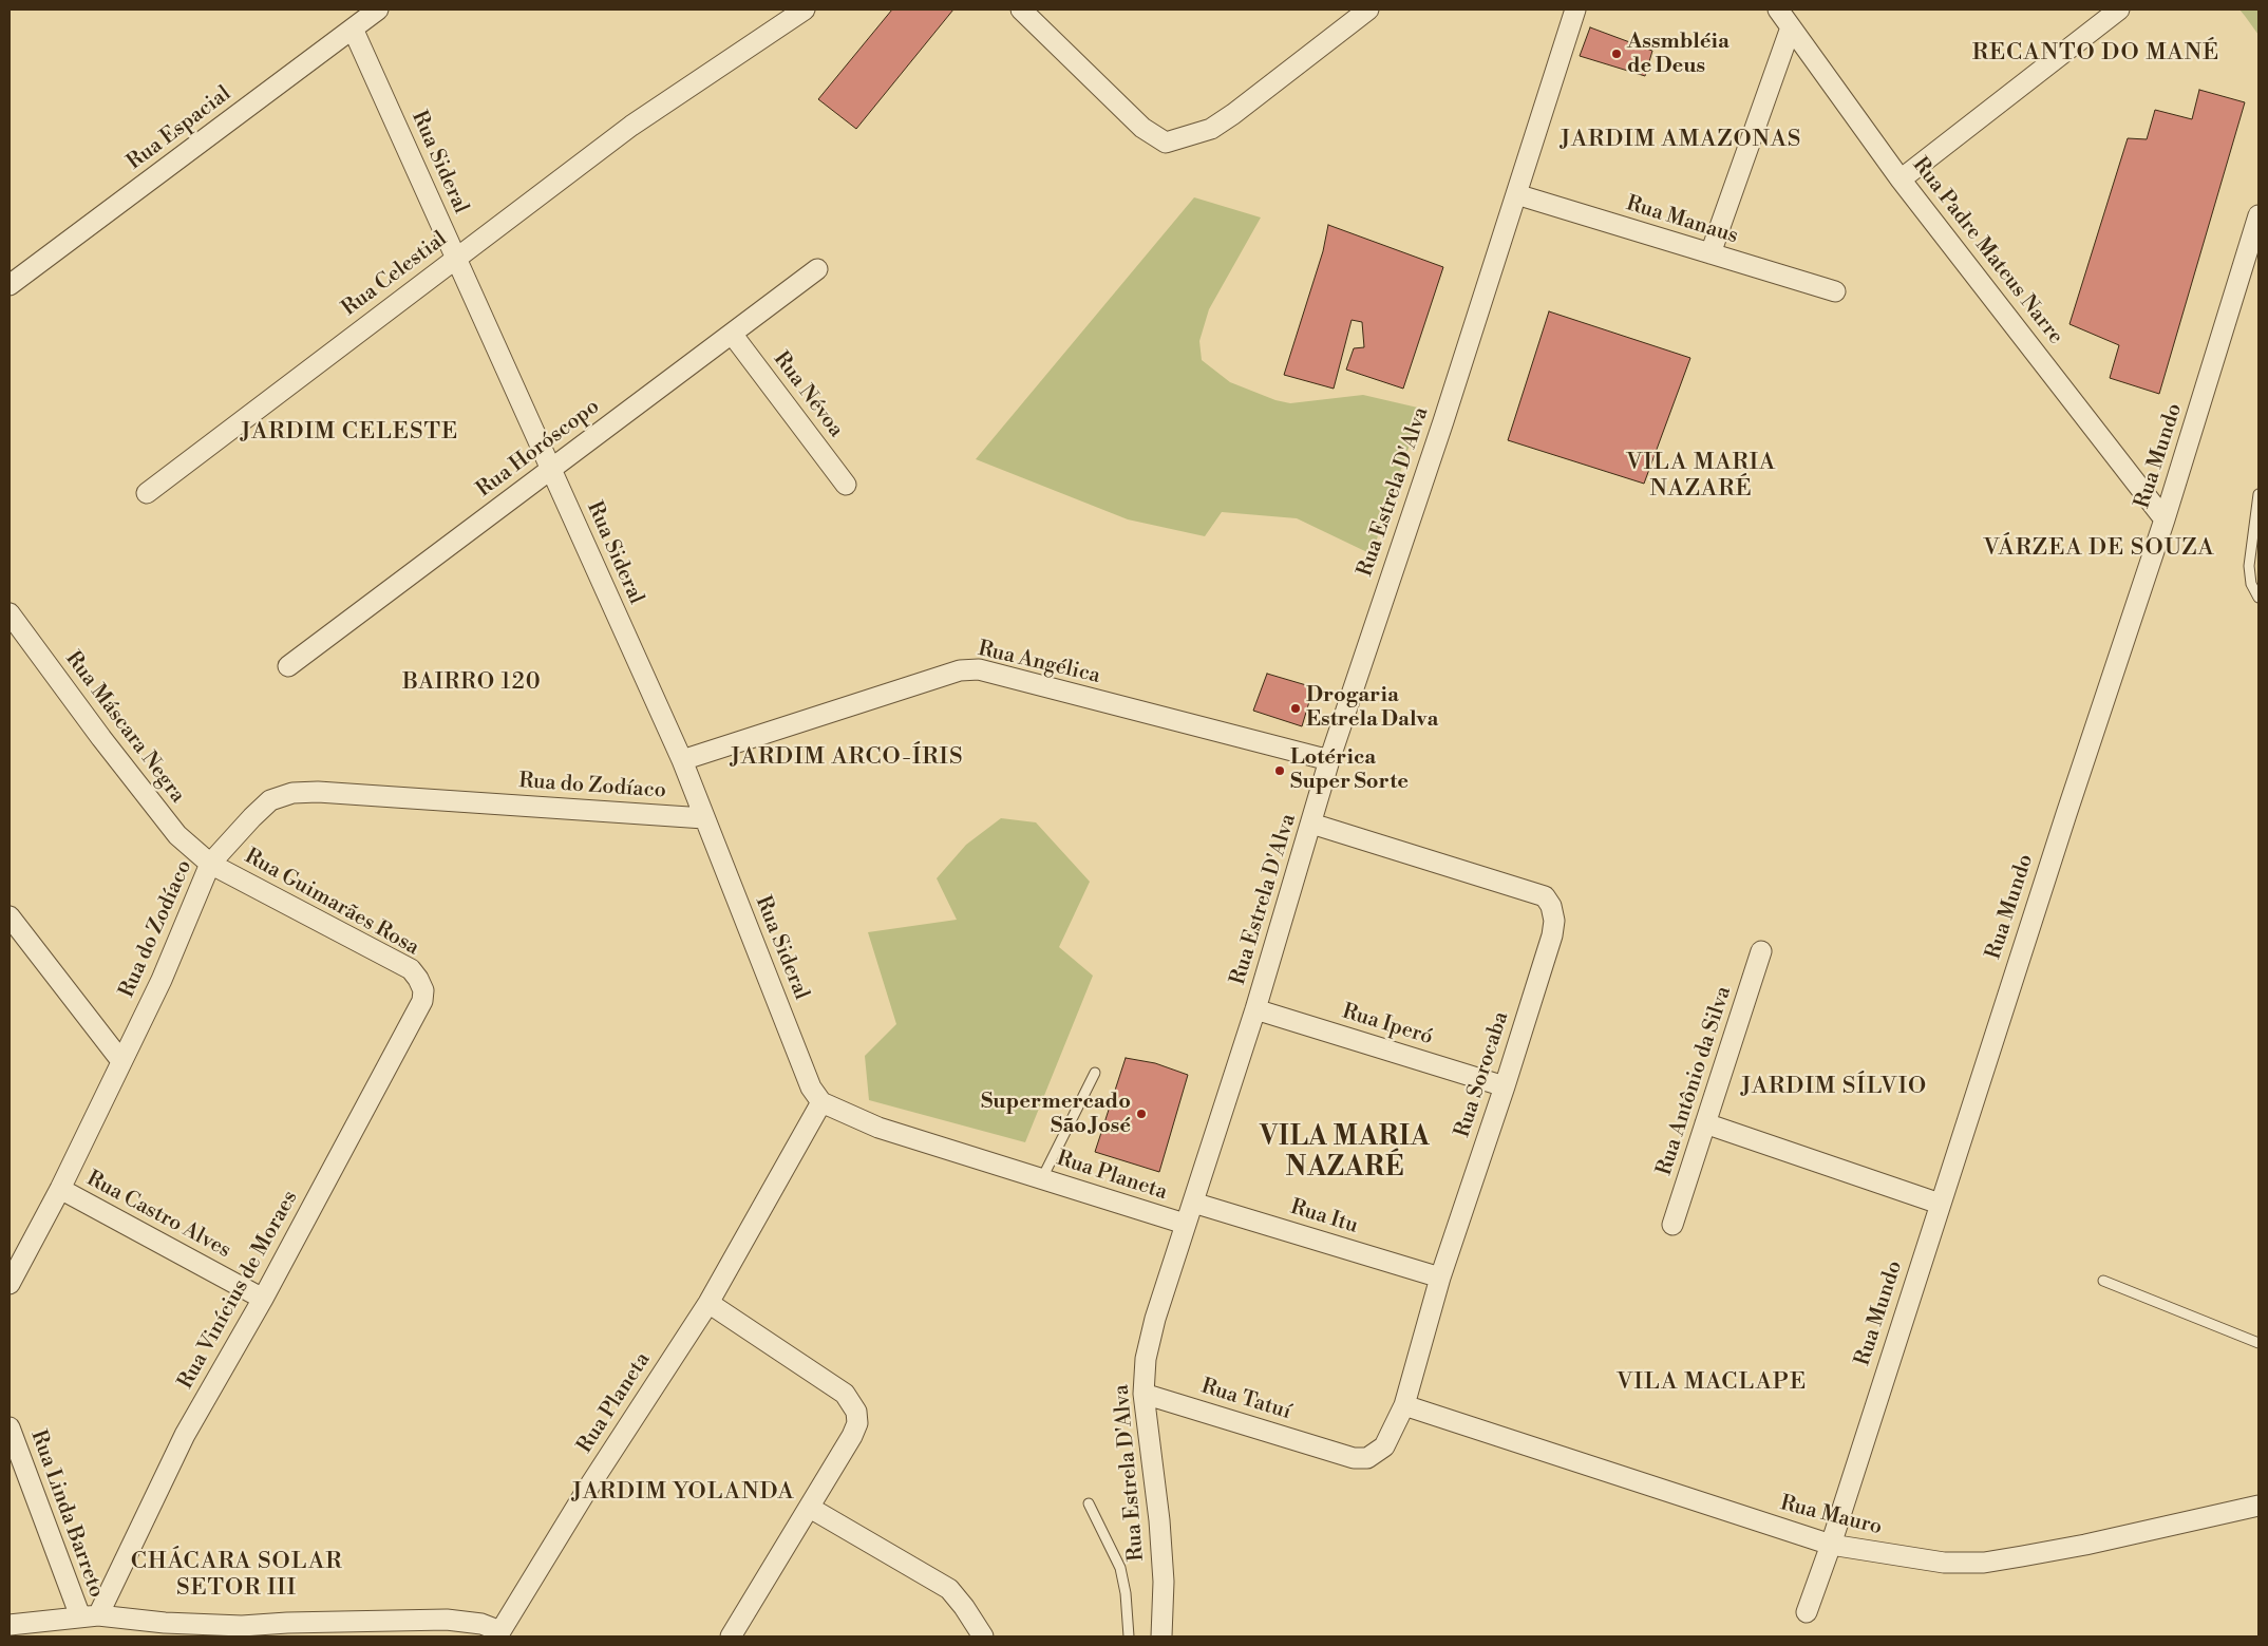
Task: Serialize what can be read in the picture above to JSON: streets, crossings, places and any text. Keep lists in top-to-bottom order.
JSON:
{
  "streets": {
    "street": [
      "Rua Espacial",
      "Rua Sideral",
      "Rua Manaus",
      "Rua Padre Mateus Narre",
      "Rua Celestial",
      "Rua Névoa",
      "Rua Horóscopo",
      "Rua Mundo",
      "Rua Estrela D'Alva",
      "Rua Angélica",
      "Rua Máscara Negra",
      "Rua do Zodíaco",
      "Rua Guimarães Rosa",
      "Rua Iperó",
      "Rua Sorocaba",
      "Rua Antônio da Silva",
      "Rua Planeta",
      "Rua Castro Alves",
      "Rua Itu",
      "Rua Vinícius de Moraes",
      "Rua Tatuí",
      "Rua Linda Barreto",
      "Rua Mauro"
    ]
  },
  "crossings": [
    ["Rua Espacial", "Rua Sideral"],
    ["Rua Sideral", "Rua Celestial"],
    ["Rua Sideral", "Rua Horóscopo"],
    ["Rua Sideral", "Rua Angélica"],
    ["Rua Sideral", "Rua do Zodíaco"],
    ["Rua Sideral", "Rua Planeta"],
    ["Rua Manaus", "Rua Estrela D'Alva"],
    ["Rua Padre Mateus Narre", "Rua Mundo"],
    ["Rua Névoa", "Rua Horóscopo"],
    ["Rua Mundo", "Rua Mauro"],
    ["Rua Estrela D'Alva", "Rua Angélica"],
    ["Rua Estrela D'Alva", "Rua Iperó"],
    ["Rua Estrela D'Alva", "Rua Sorocaba"],
    ["Rua Estrela D'Alva", "Rua Planeta"],
    ["Rua Estrela D'Alva", "Rua Itu"],
    ["Rua Estrela D'Alva", "Rua Tatuí"],
    ["Rua Máscara Negra", "Rua do Zodíaco"],
    ["Rua Máscara Negra", "Rua Guimarães Rosa"],
    ["Rua do Zodíaco", "Rua Guimarães Rosa"],
    ["Rua do Zodíaco", "Rua Castro Alves"],
    ["Rua Guimarães Rosa", "Rua Vinícius de Moraes"],
    ["Rua Iperó", "Rua Sorocaba"],
    ["Rua Sorocaba", "Rua Itu"],
    ["Rua Sorocaba", "Rua Tatuí"],
    ["Rua Sorocaba", "Rua Mauro"],
    ["Rua Planeta", "Rua Vinícius de Moraes"],
    ["Rua Planeta", "Rua Linda Barreto"],
    ["Rua Castro Alves", "Rua Vinícius de Moraes"],
    ["Rua Vinícius de Moraes", "Rua Linda Barreto"]
  ],
  "districts": [
    "RECANTO DO MANÉ",
    "JARDIM AMAZONAS",
    "JARDIM CELESTE",
    "VILA MARIA NAZARÉ",
    "VÁRZEA DE SOUZA",
    "BAIRRO 120",
    "JARDIM ARCO-ÍRIS",
    "JARDIM SÍLVIO",
    "VILA MARIA NAZARÉ",
    "VILA MACLAPE",
    "JARDIM YOLANDA",
    "CHÁCARA SOLAR SETOR III"
  ],
  "places": [
    "Assmbléia de Deus",
    "Drogaria Estrela Dalva",
    "Lotérica Super Sorte",
    "Supermercado São José"
  ]
}
